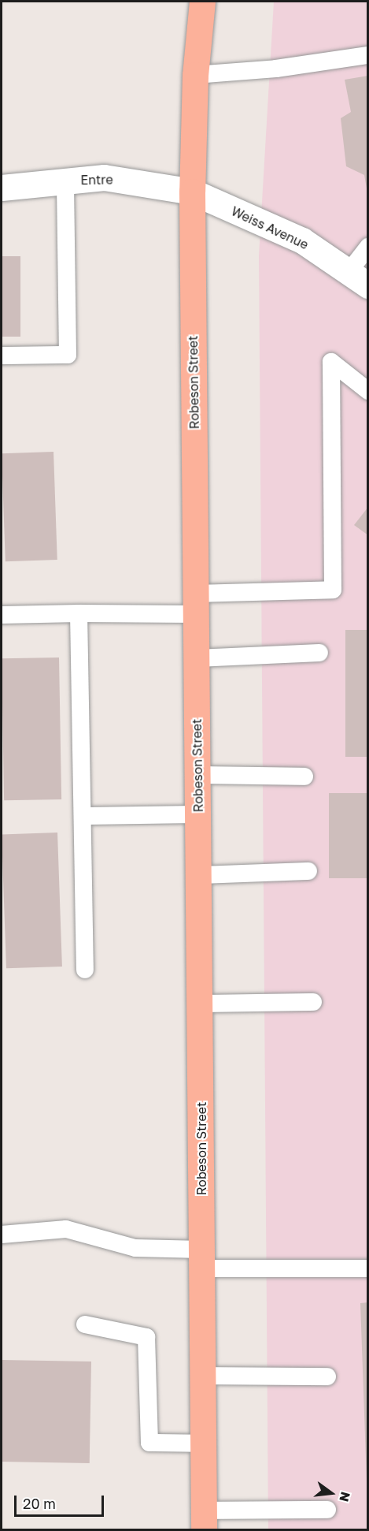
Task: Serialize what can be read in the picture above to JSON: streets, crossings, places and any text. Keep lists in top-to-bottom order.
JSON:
{
  "streets": {
    "main road": ["Robeson Street"],
    "street": ["Entre", "Weiss Avenue"]
  },
  "crossings": [
    ["Entre", "Weiss Avenue"],
    ["Entre", "Robeson Street"],
    ["Weiss Avenue", "Robeson Street"]
  ],
  "scale_bar": "20 m",
  "north": "right"
}
